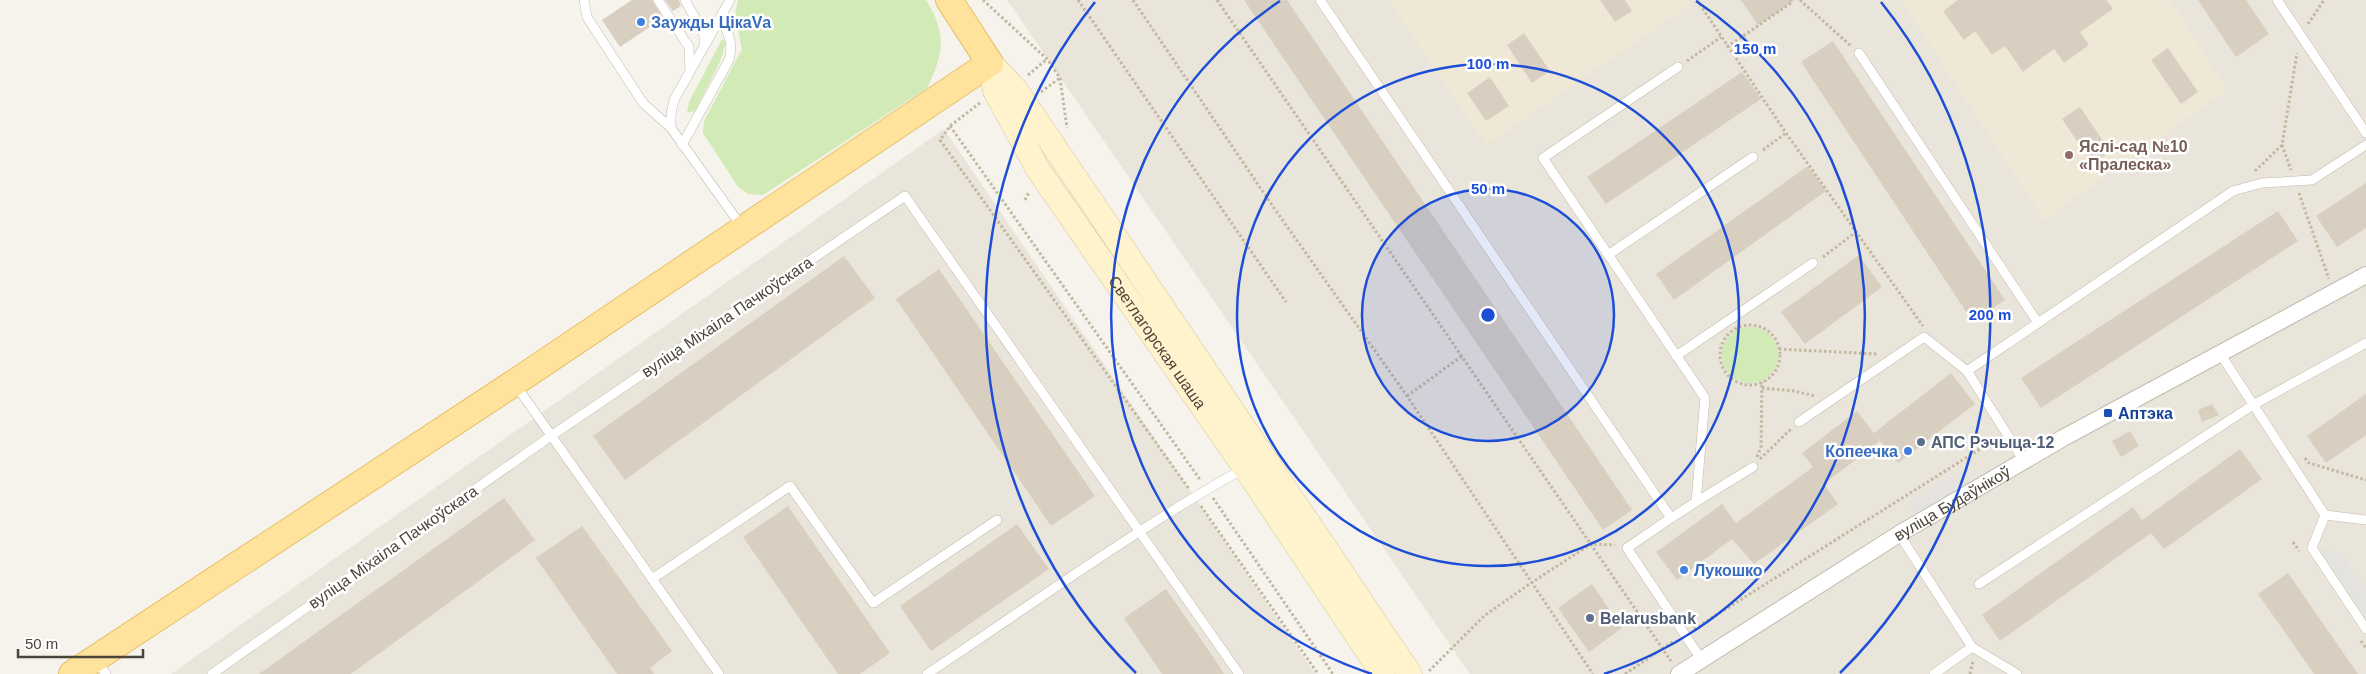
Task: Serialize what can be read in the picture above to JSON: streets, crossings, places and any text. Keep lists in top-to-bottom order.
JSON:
{
  "streets": {
    "main road": ["Светлагорская шаша"],
    "street": ["вуліца Будаўнікоў"],
    "lane": ["вуліца Міхаіла Пачкоўскага"]
  },
  "places": {
    "other": [
      "Заужды ЦікаVа",
      "Яслі-сад №10 «Пралеска»",
      "АПС Рэчыца-12",
      "Копеечка",
      "Лукошко",
      "Belarusbank"
    ],
    "transit": ["Аптэка"]
  },
  "scale_bar": "50 m",
  "rings": [
    "150 m",
    "100 m",
    "50 m",
    "200 m"
  ]
}
